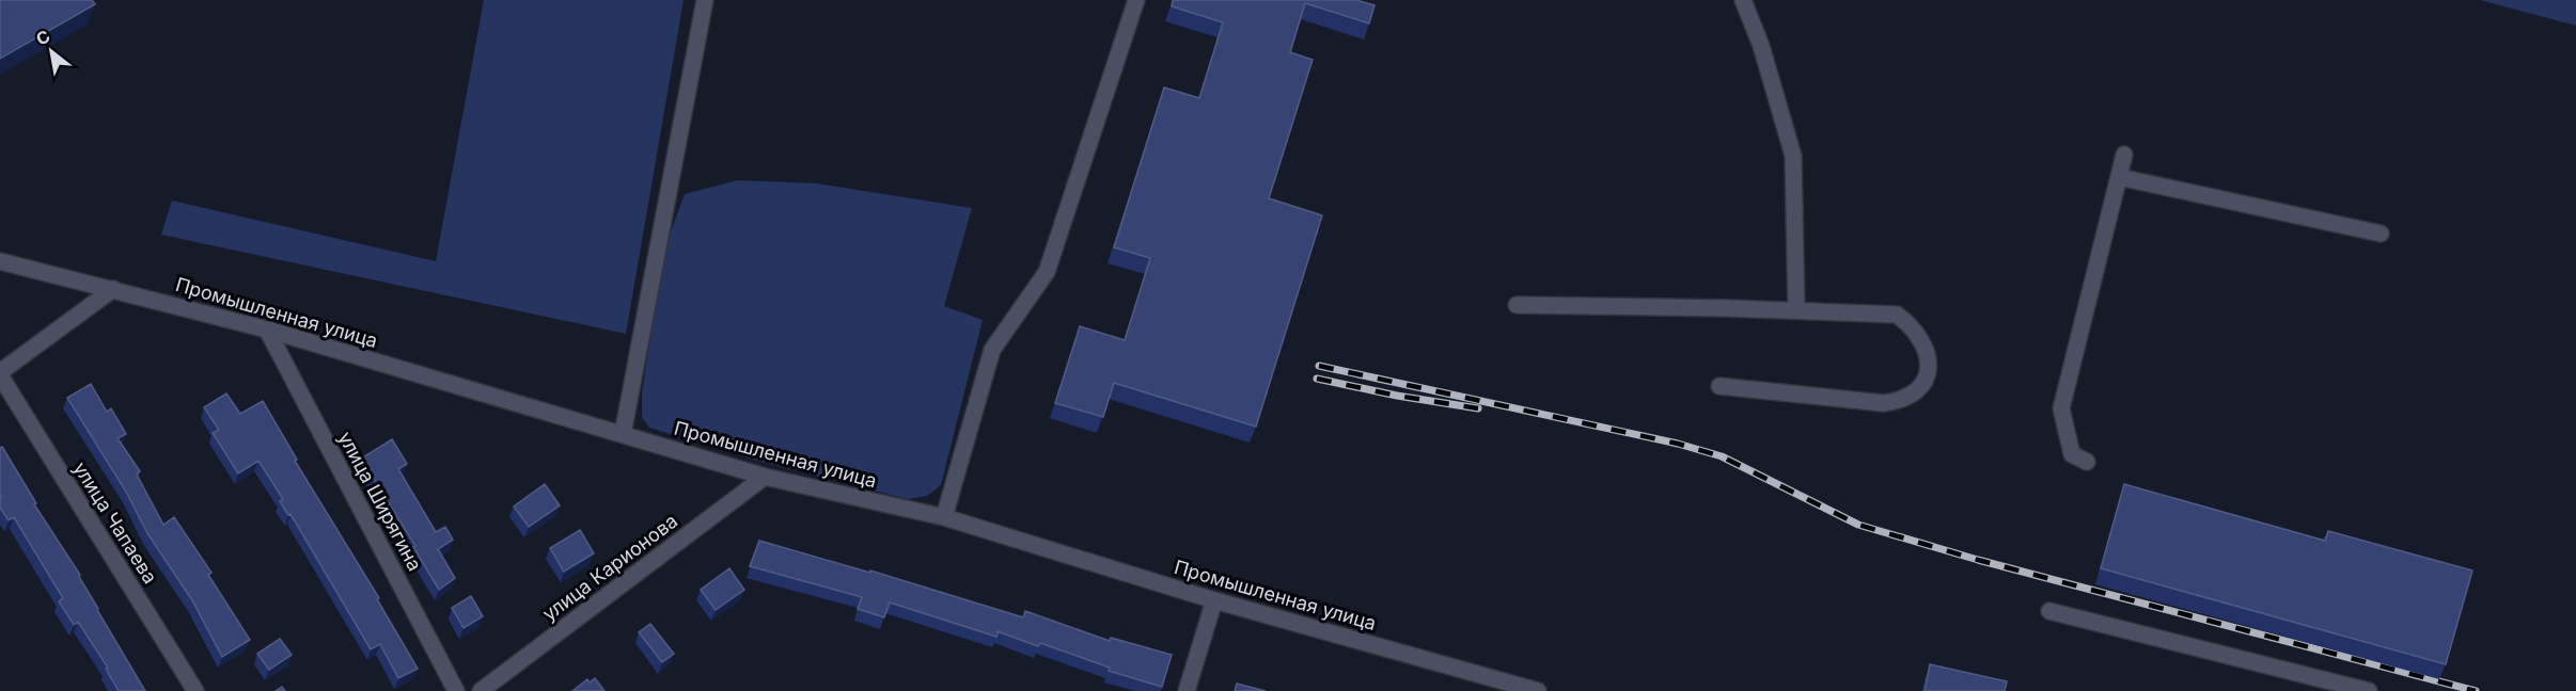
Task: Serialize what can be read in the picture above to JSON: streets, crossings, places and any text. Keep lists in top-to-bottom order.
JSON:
{
  "streets": {
    "street": [
      "Промышленная улица",
      "улица Ширягина",
      "улица Чапаева",
      "улица Карионова"
    ]
  },
  "crossings": [
    ["Промышленная улица", "улица Ширягина"],
    ["Промышленная улица", "улица Карионова"]
  ],
  "north": "top left"
}
